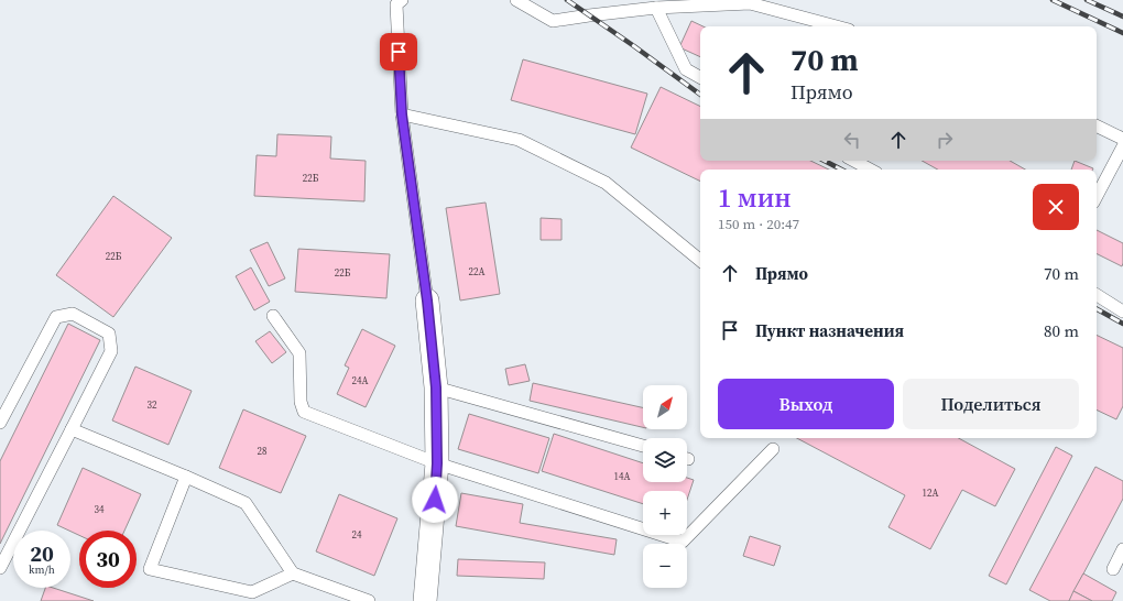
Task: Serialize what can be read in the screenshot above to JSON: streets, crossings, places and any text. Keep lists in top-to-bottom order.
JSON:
{
  "house_numbers": [
    "22Б",
    "22Б",
    "22А",
    "22Б",
    "24А",
    "32",
    "28",
    "14А",
    "12А",
    "34",
    "24"
  ],
  "north": "top right",
  "page": {
    "turn": ["70 m", "Прямо"],
    "heading": ["1 мин", "150 m · 20:47"],
    "list": [
      {
        "name": "Прямо",
        "value": "70 m"
      },
      {
        "name": "Пункт назначения",
        "value": "80 m"
      }
    ],
    "buttons": ["Выход", "Поделиться"],
    "map_buttons": ["+", "−"],
    "speed": "20 km/h",
    "limit": "30"
  }
}
